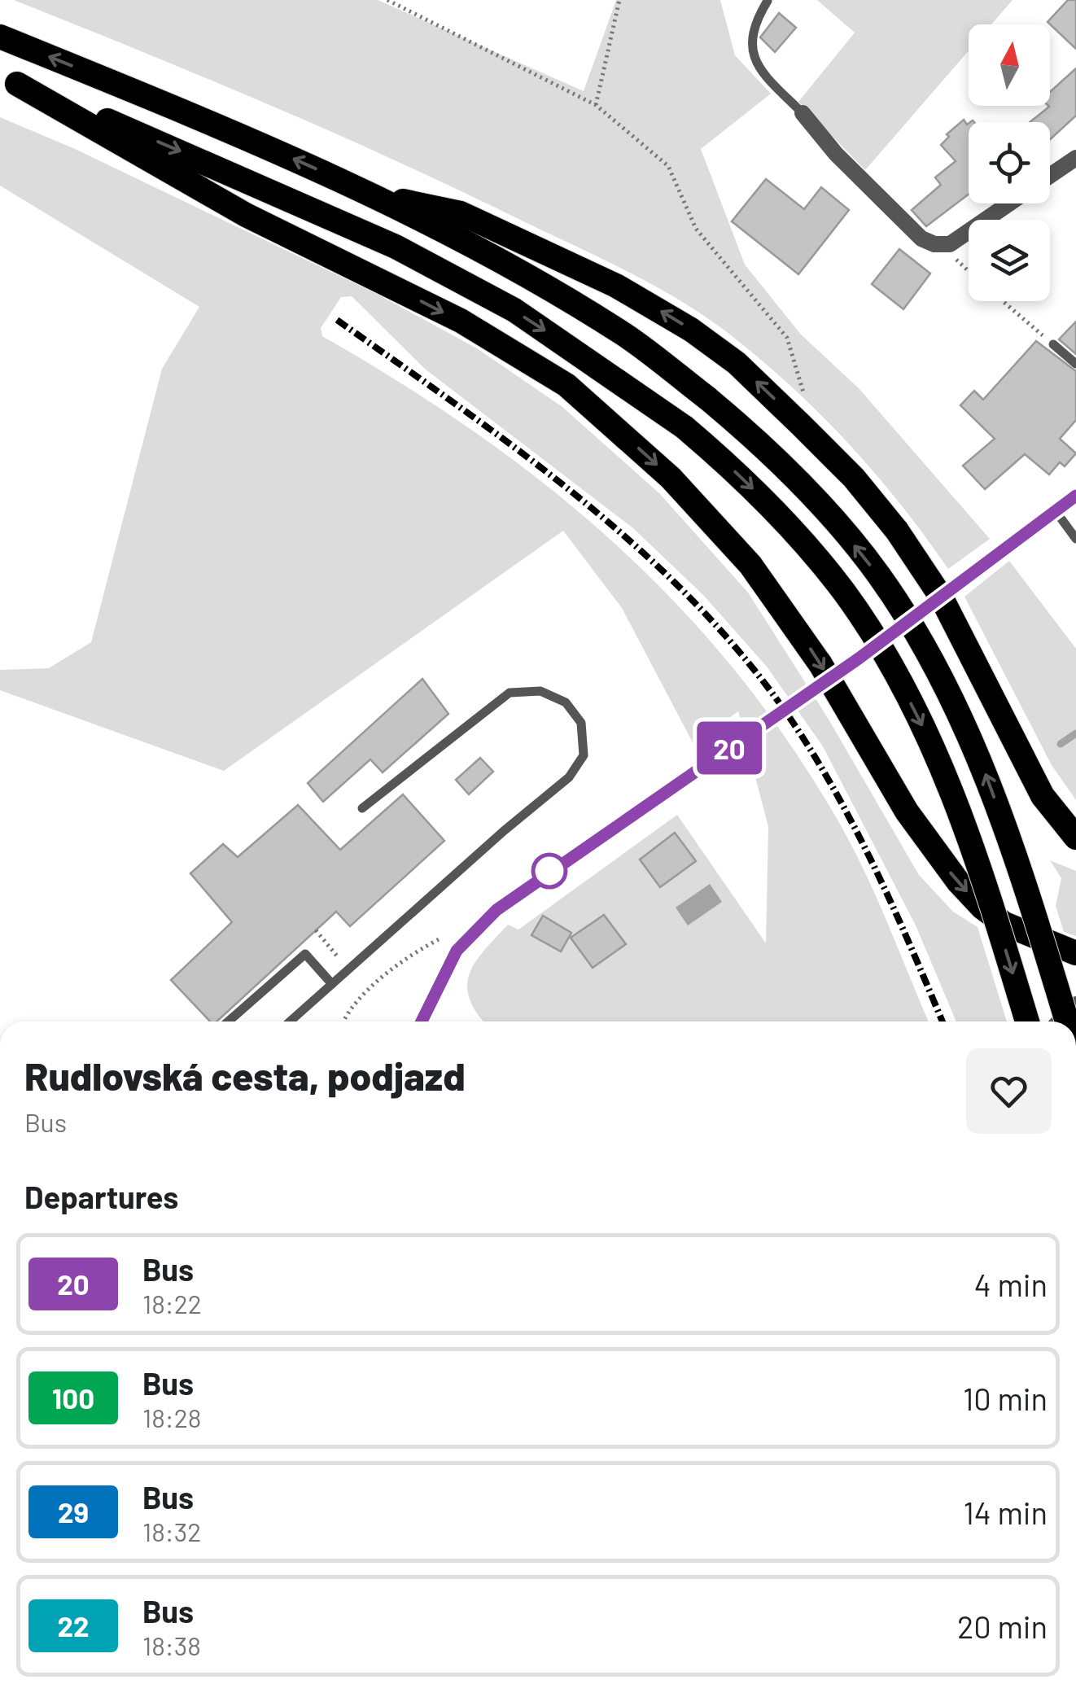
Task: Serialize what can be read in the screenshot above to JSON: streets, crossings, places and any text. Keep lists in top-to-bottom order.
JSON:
{
  "lines": ["bus line 20"],
  "north": "top",
  "page": {
    "on_map": "20",
    "heading": [
      ["Rudlovská cesta, podjazd", "Bus"],
      "Departures"
    ],
    "list": [
      {
        "mark": "20",
        "name": "Bus",
        "note": "18:22",
        "value": "4 min"
      },
      {
        "mark": "100",
        "name": "Bus",
        "note": "18:28",
        "value": "10 min"
      },
      {
        "mark": "29",
        "name": "Bus",
        "note": "18:32",
        "value": "14 min"
      },
      {
        "mark": "22",
        "name": "Bus",
        "note": "18:38",
        "value": "20 min"
      }
    ]
  }
}
